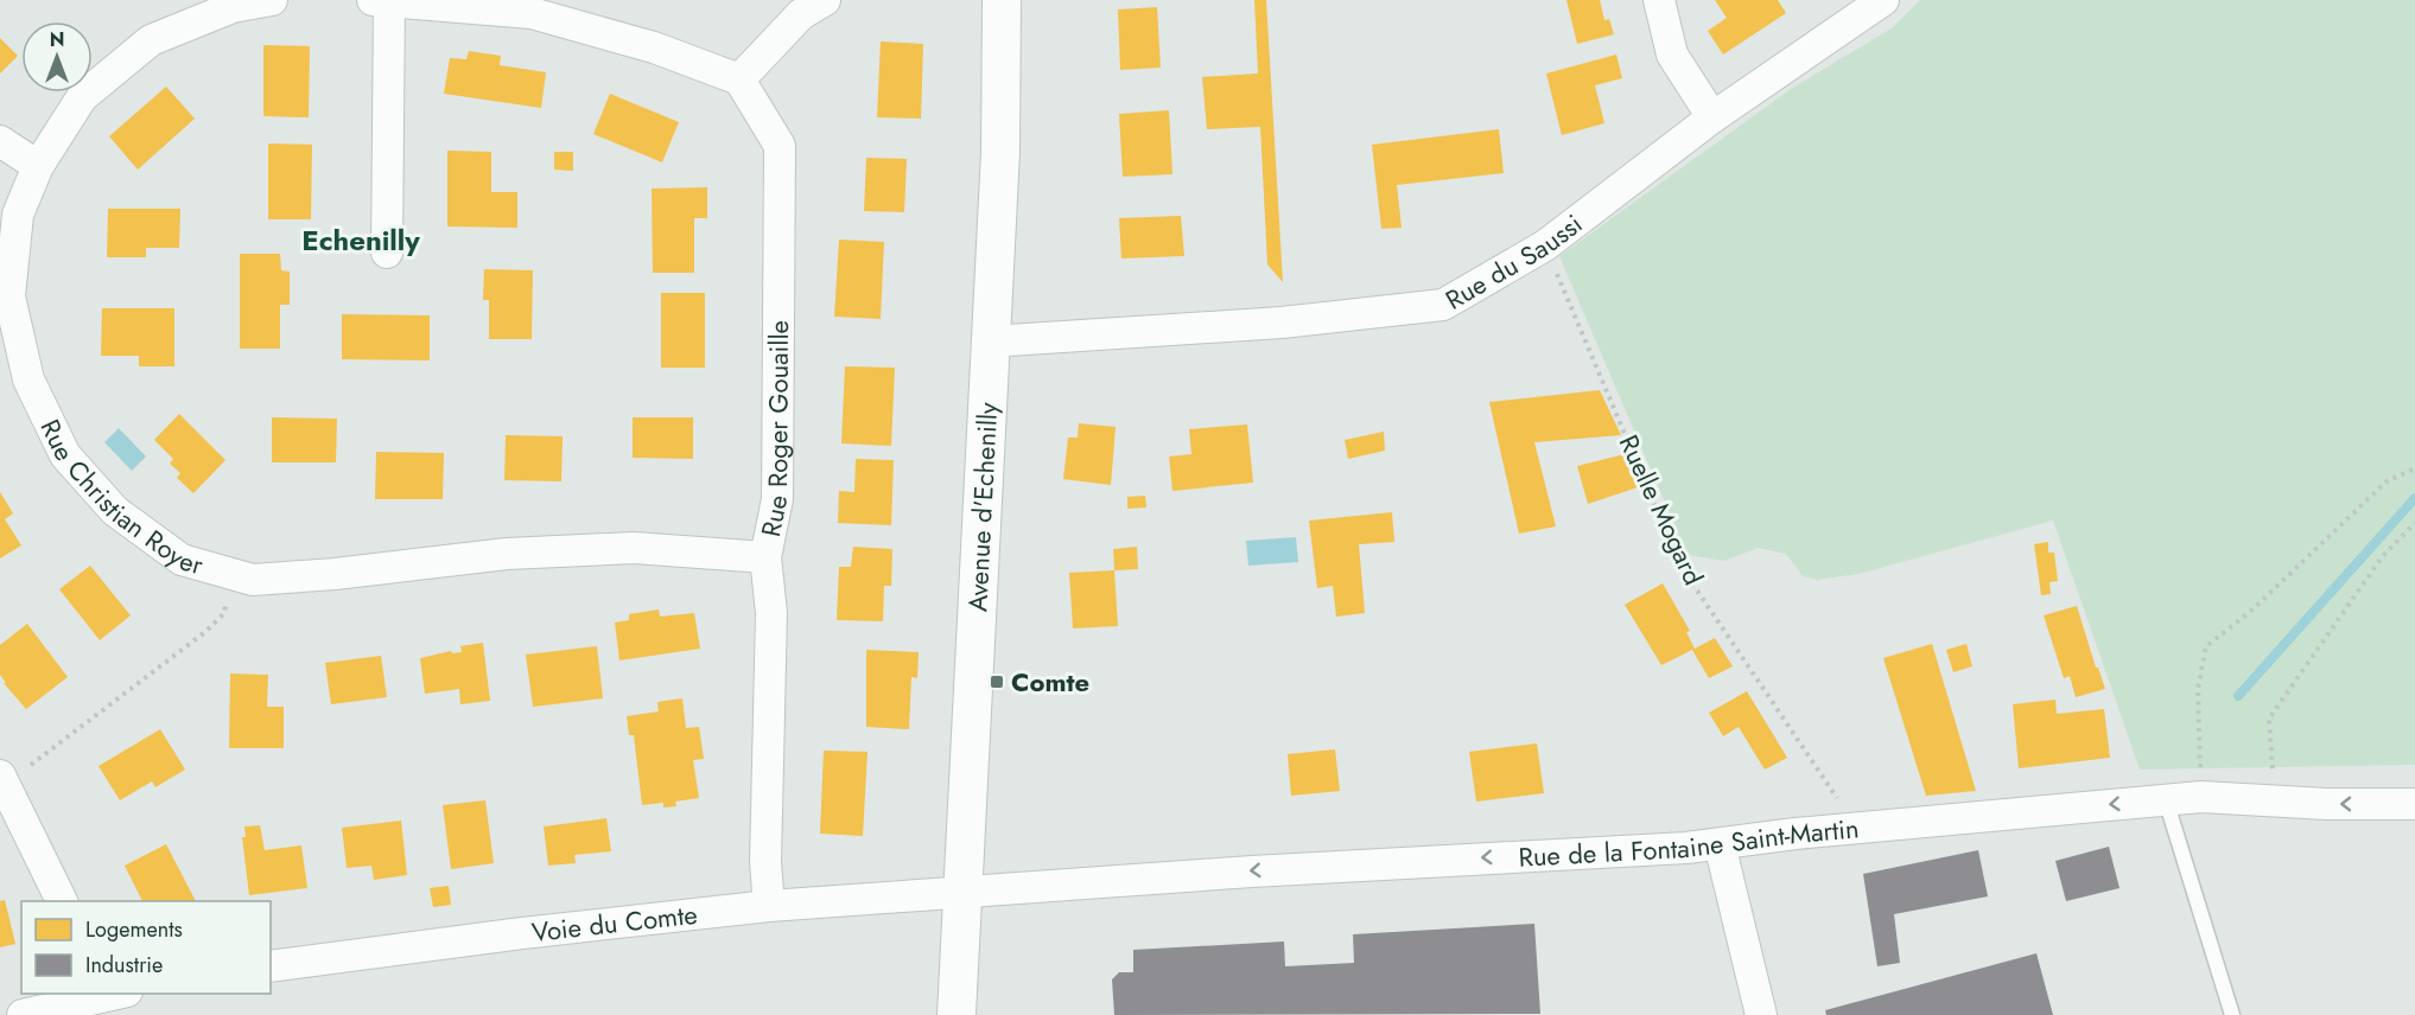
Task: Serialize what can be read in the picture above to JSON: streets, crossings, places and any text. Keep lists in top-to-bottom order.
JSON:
{
  "streets": {
    "street": [
      "Rue du Saussi",
      "Rue Roger Gouaille",
      "Rue Christian Royer",
      "Avenue d'Echenilly",
      "Rue de la Fontaine Saint-Martin",
      "Voie du Comte"
    ],
    "path": ["Ruelle Mogard"]
  },
  "crossings": [
    ["Rue du Saussi", "Avenue d'Echenilly"],
    ["Rue du Saussi", "Ruelle Mogard"],
    ["Rue Roger Gouaille", "Rue Christian Royer"],
    ["Rue Roger Gouaille", "Voie du Comte"],
    ["Avenue d'Echenilly", "Rue de la Fontaine Saint-Martin"],
    ["Avenue d'Echenilly", "Voie du Comte"],
    ["Ruelle Mogard", "Rue de la Fontaine Saint-Martin"],
    ["Rue de la Fontaine Saint-Martin", "Voie du Comte"]
  ],
  "one_way": ["Rue de la Fontaine Saint-Martin"],
  "districts": ["Echenilly"],
  "places": {
    "transit": ["Comte"]
  },
  "legend": ["Logements", "Industrie"],
  "north": "top"
}
